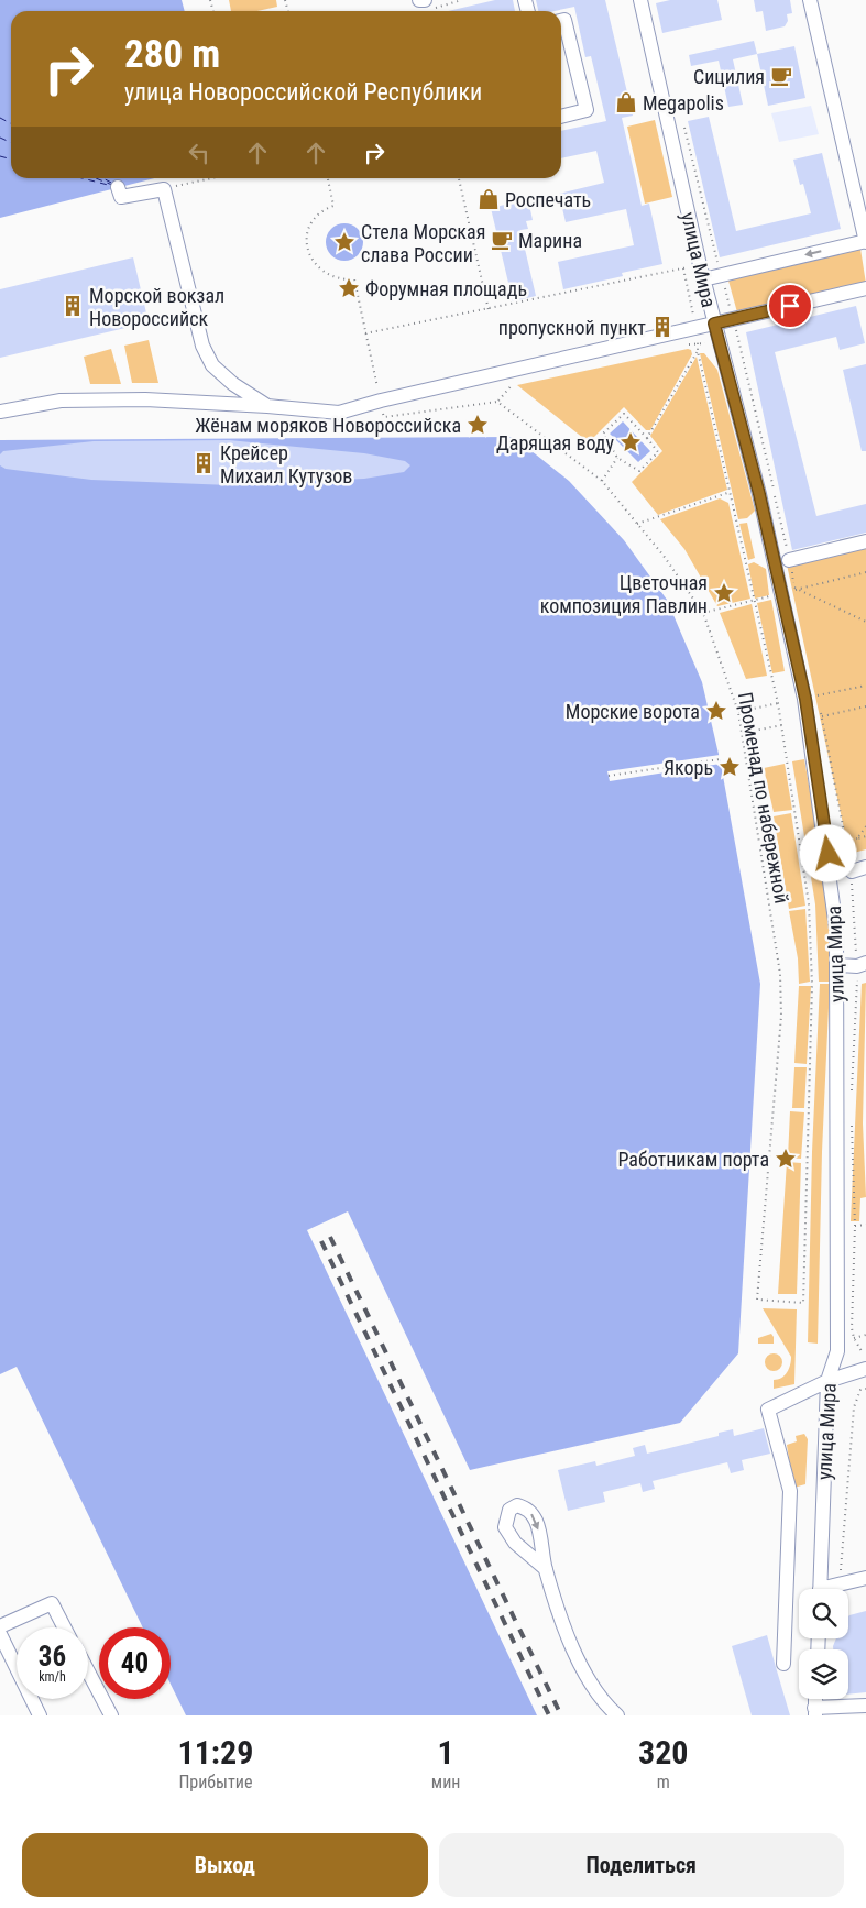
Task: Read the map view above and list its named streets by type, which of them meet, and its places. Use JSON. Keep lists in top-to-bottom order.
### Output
{
  "streets": {
    "street": ["улица Мира"],
    "path": ["Променад по набережной"]
  },
  "places": {
    "cafe": ["Сицилия", "Марина"],
    "shop": ["Megapolis", "Роспечать"],
    "place": [
      "Стела Морская слава России",
      "Форумная площадь",
      "Жёнам моряков Новороссийска",
      "Дарящая воду",
      "Цветочная композиция Павлин",
      "Морские ворота",
      "Якорь",
      "Работникам порта"
    ],
    "building": ["Морской вокзал Новороссийск", "пропускной пункт", "Крейсер Михаил Кутузов"]
  },
  "page": {
    "turn": ["280 m", "улица Новороссийской Республики"],
    "speed": "36 km/h",
    "limit": "40",
    "eta": [
      "11:29",
      "Прибытие",
      "1",
      "мин",
      "320",
      "m"
    ],
    "buttons": ["Выход", "Поделиться"]
  }
}
